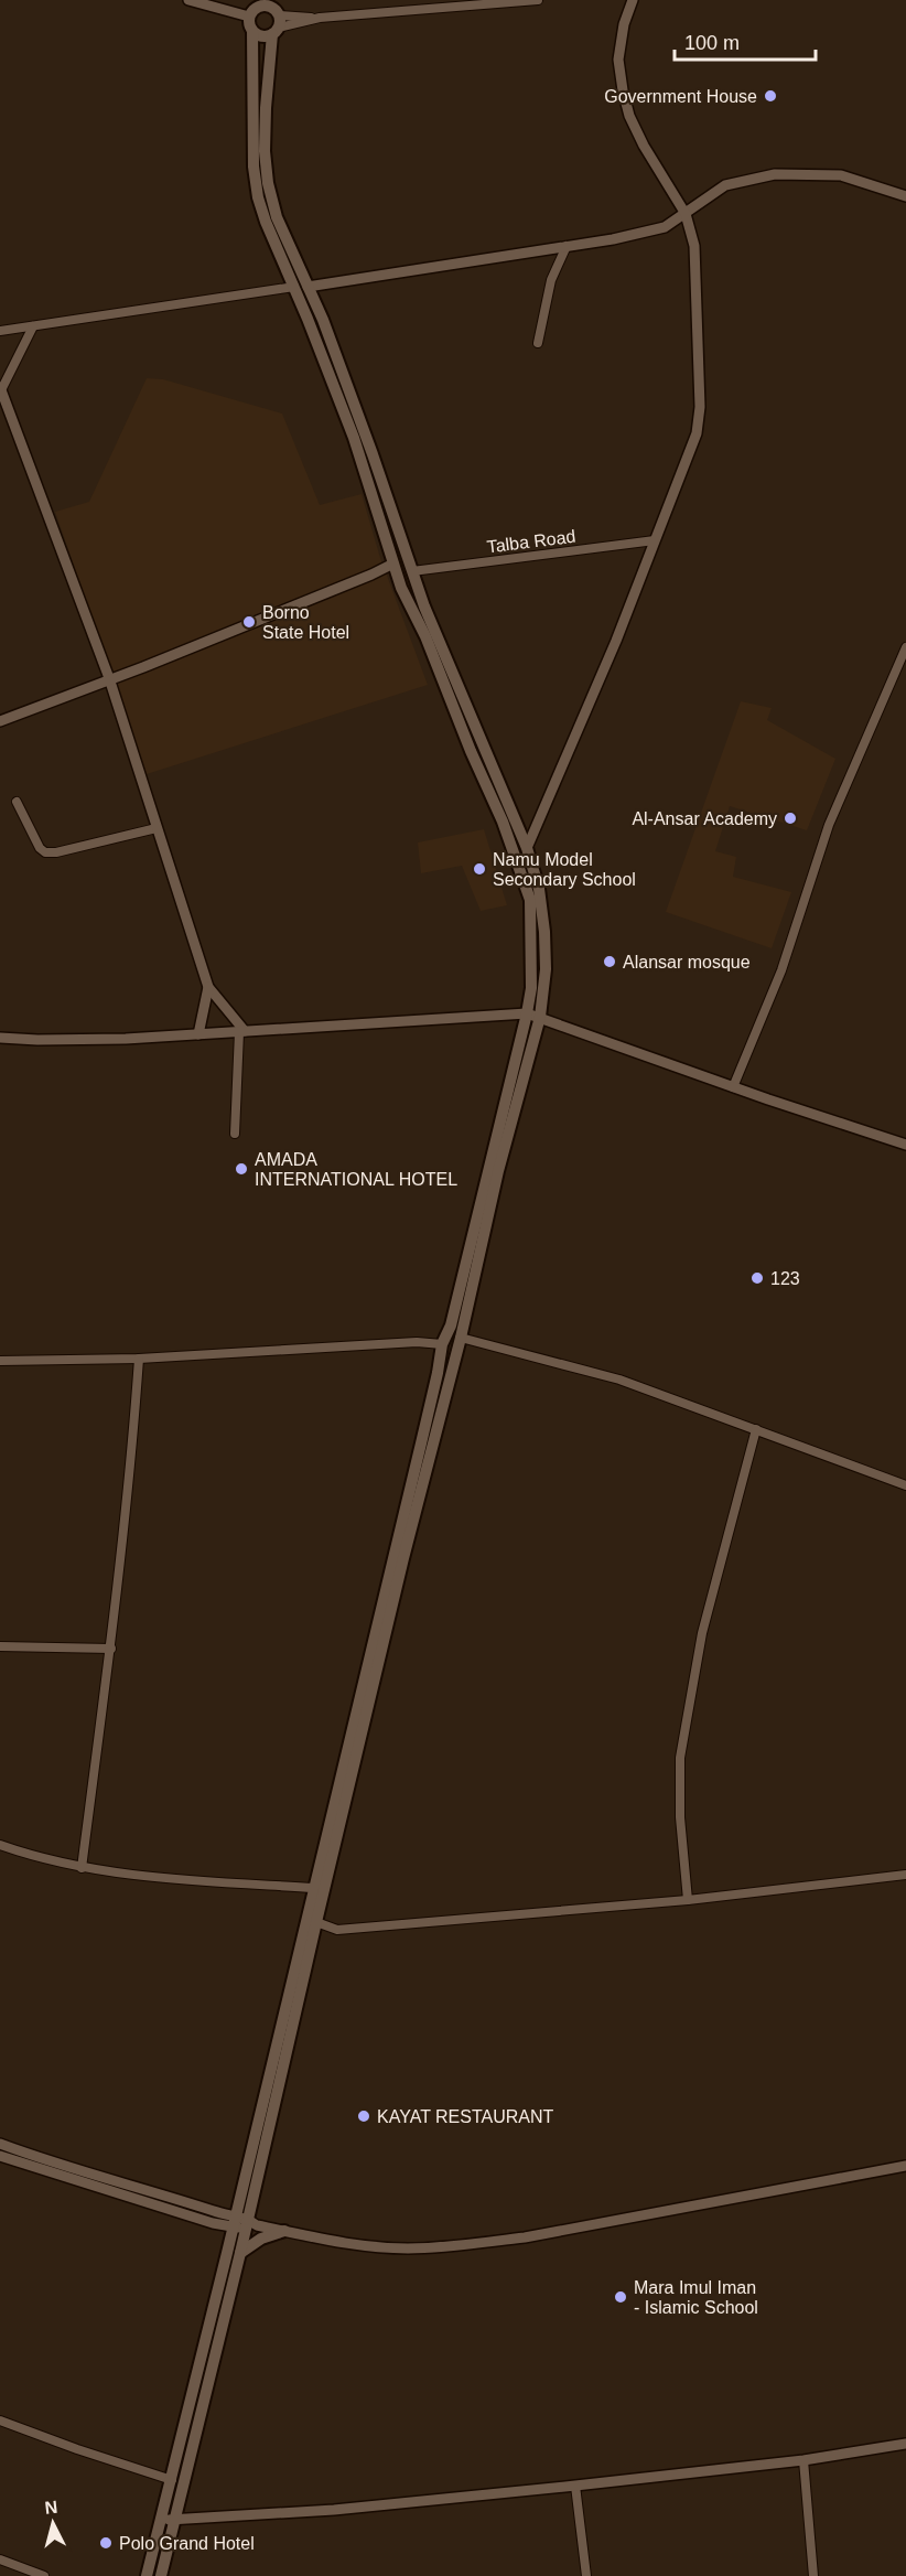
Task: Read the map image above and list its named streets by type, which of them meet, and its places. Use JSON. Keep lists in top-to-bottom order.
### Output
{
  "streets": {
    "street": ["Talba Road"]
  },
  "places": [
    "Government House",
    "Borno State Hotel",
    "Al-Ansar Academy",
    "Namu Model Secondary School",
    "Alansar mosque",
    "AMADA INTERNATIONAL HOTEL",
    "123",
    "KAYAT RESTAURANT",
    "Mara Imul Iman - Islamic School",
    "Polo Grand Hotel"
  ],
  "scale_bar": "100 m",
  "north": "top"
}
